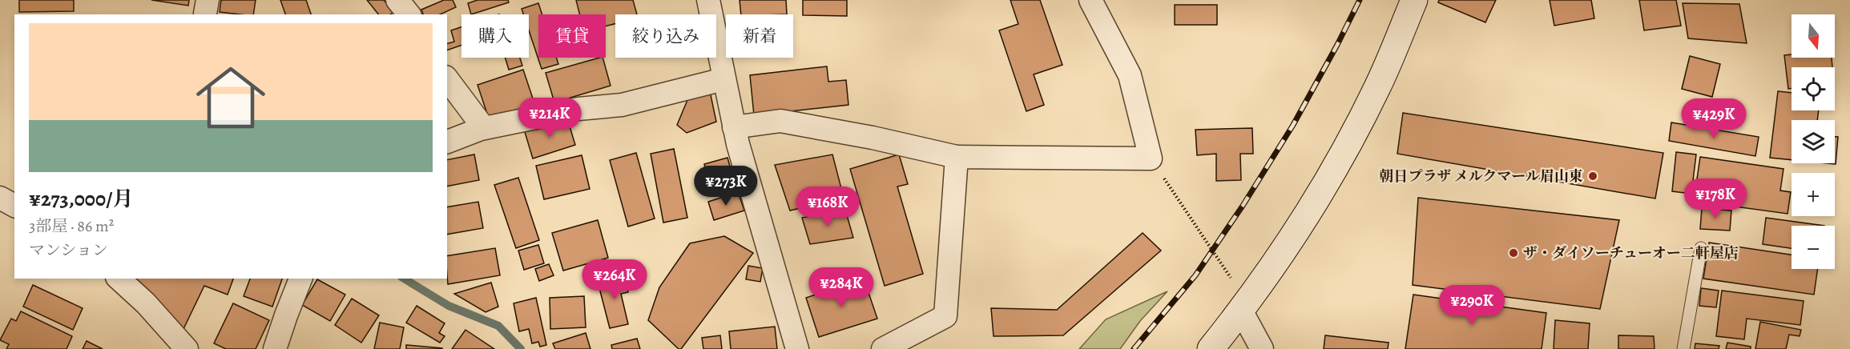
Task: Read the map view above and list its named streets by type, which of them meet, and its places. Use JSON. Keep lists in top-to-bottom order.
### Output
{
  "places": ["朝日プラザ メルクマール眉山東", "ザ・ダイソーチューオー二軒屋店"],
  "north": "bottom",
  "page": {
    "map_buttons": ["+", "−"],
    "chip": [
      "購入",
      "賃貸",
      "絞り込み",
      "新着"
    ],
    "list": [
      {
        "name": "¥273,000/月",
        "note": "3部屋 · 86 m² · マンション"
      }
    ],
    "price": [
      "¥214K",
      "¥429K",
      "¥273K",
      "¥178K",
      "¥168K",
      "¥264K",
      "¥284K",
      "¥290K"
    ]
  }
}
